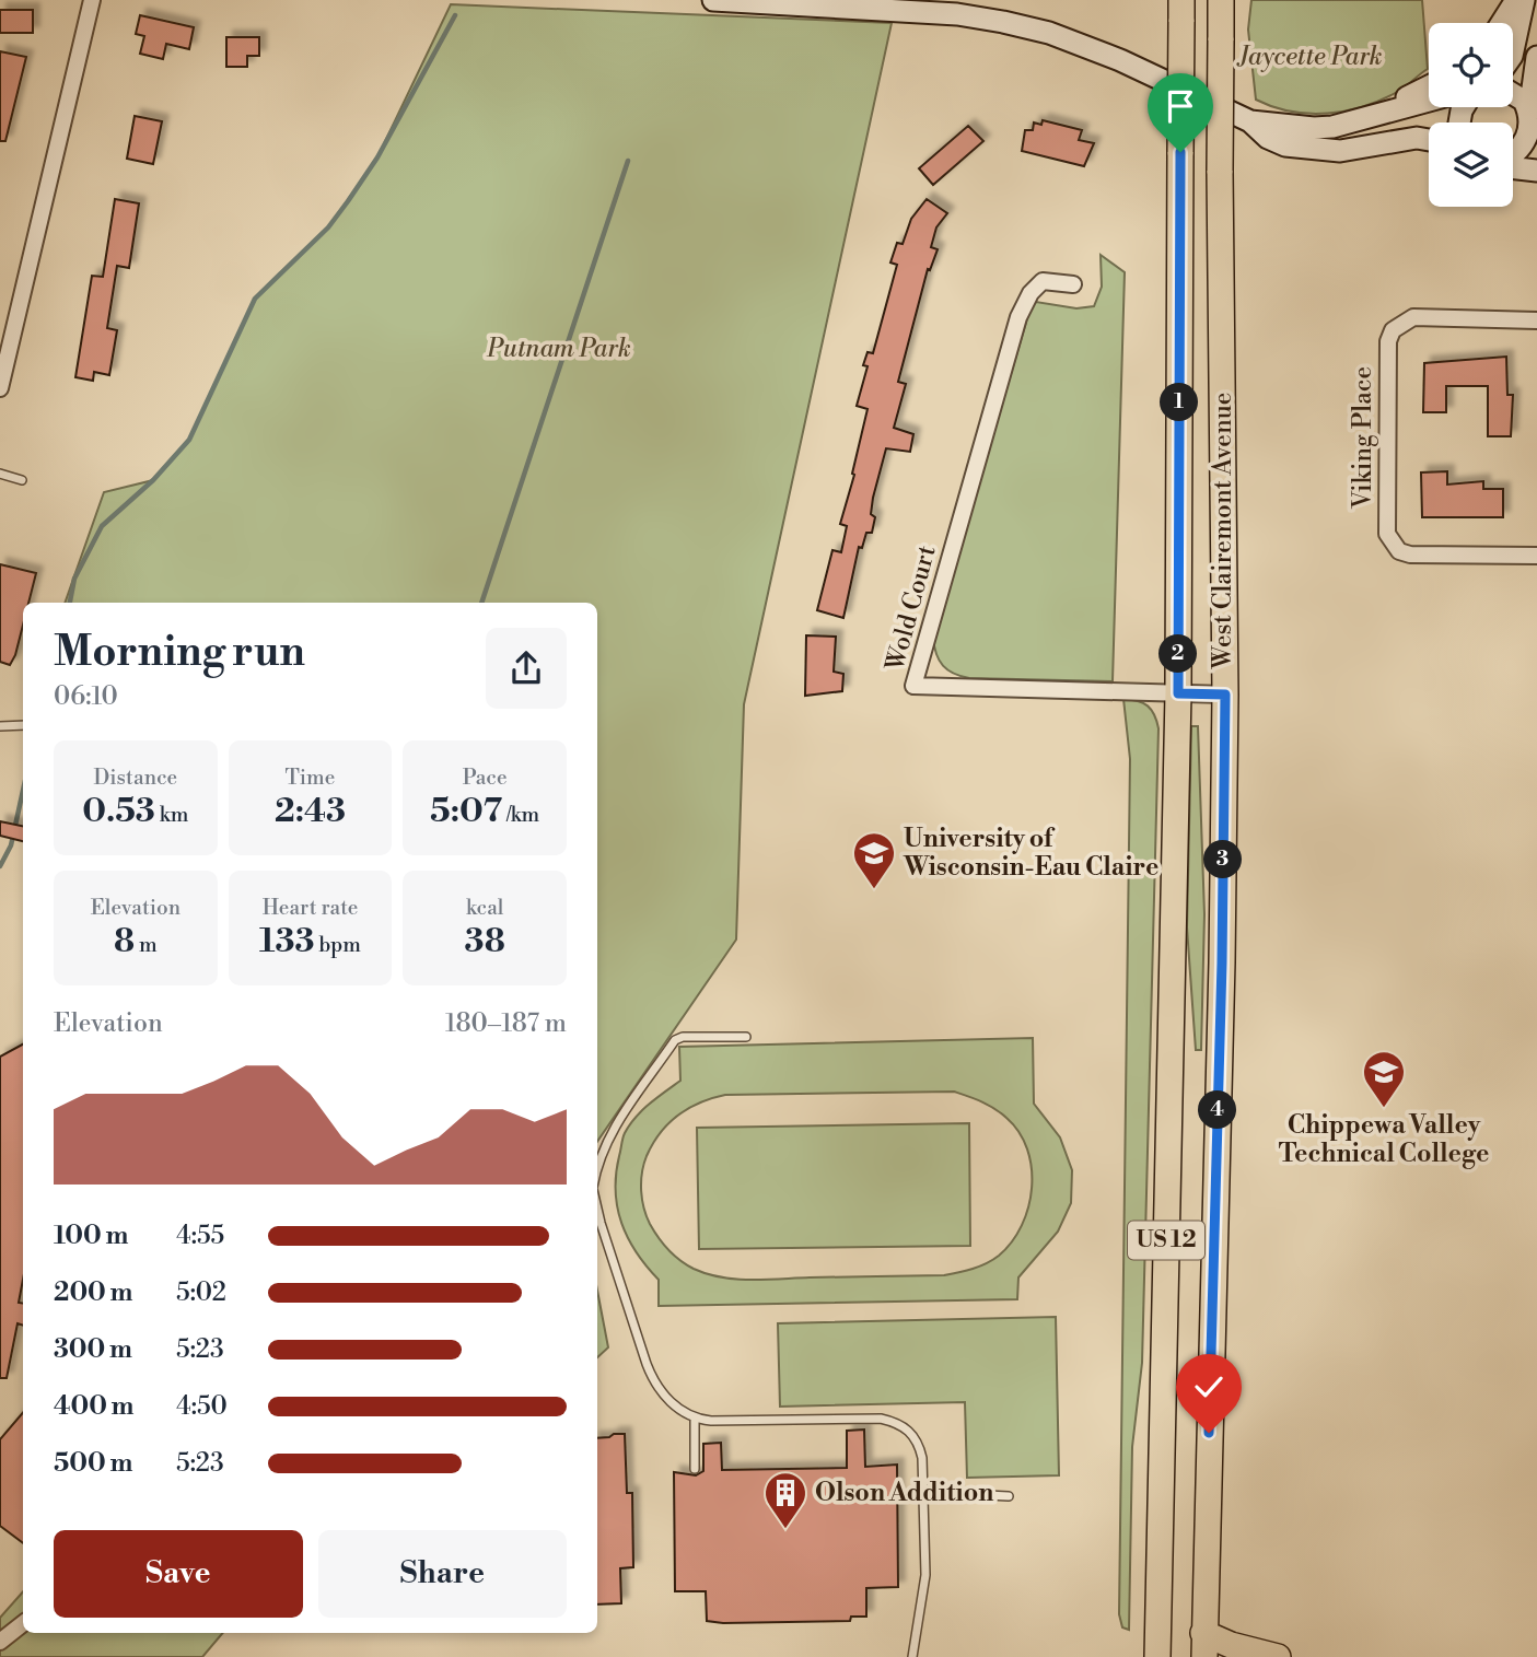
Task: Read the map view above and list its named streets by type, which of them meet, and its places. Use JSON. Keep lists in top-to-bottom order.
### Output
{
  "streets": {
    "main road": ["West Clairemont Avenue", "US 12"],
    "street": ["Viking Place", "Wold Court"]
  },
  "crossings": [
    ["West Clairemont Avenue", "Wold Court"]
  ],
  "parks": ["Jaycette Park", "Putnam Park"],
  "places": {
    "school or university": ["University of Wisconsin-Eau Claire", "Chippewa Valley Technical College"],
    "building": ["Olson Addition"]
  },
  "page": {
    "pins": [
      "1",
      "2",
      "3",
      "4"
    ],
    "heading": ["Morning run", "06:10"],
    "stats": [
      ["Distance", "0.53 km"],
      ["Time", "2:43"],
      ["Pace", "5:07 /km"],
      ["Elevation", "8 m"],
      ["Heart rate", "133 bpm"],
      ["kcal", "38"]
    ],
    "chart": ["Elevation", "180–187 m"],
    "list": [
      {
        "name": "100 m",
        "note": "4:55"
      },
      {
        "name": "200 m",
        "note": "5:02"
      },
      {
        "name": "300 m",
        "note": "5:23"
      },
      {
        "name": "400 m",
        "note": "4:50"
      },
      {
        "name": "500 m",
        "note": "5:23"
      }
    ],
    "buttons": ["Save", "Share"]
  }
}
